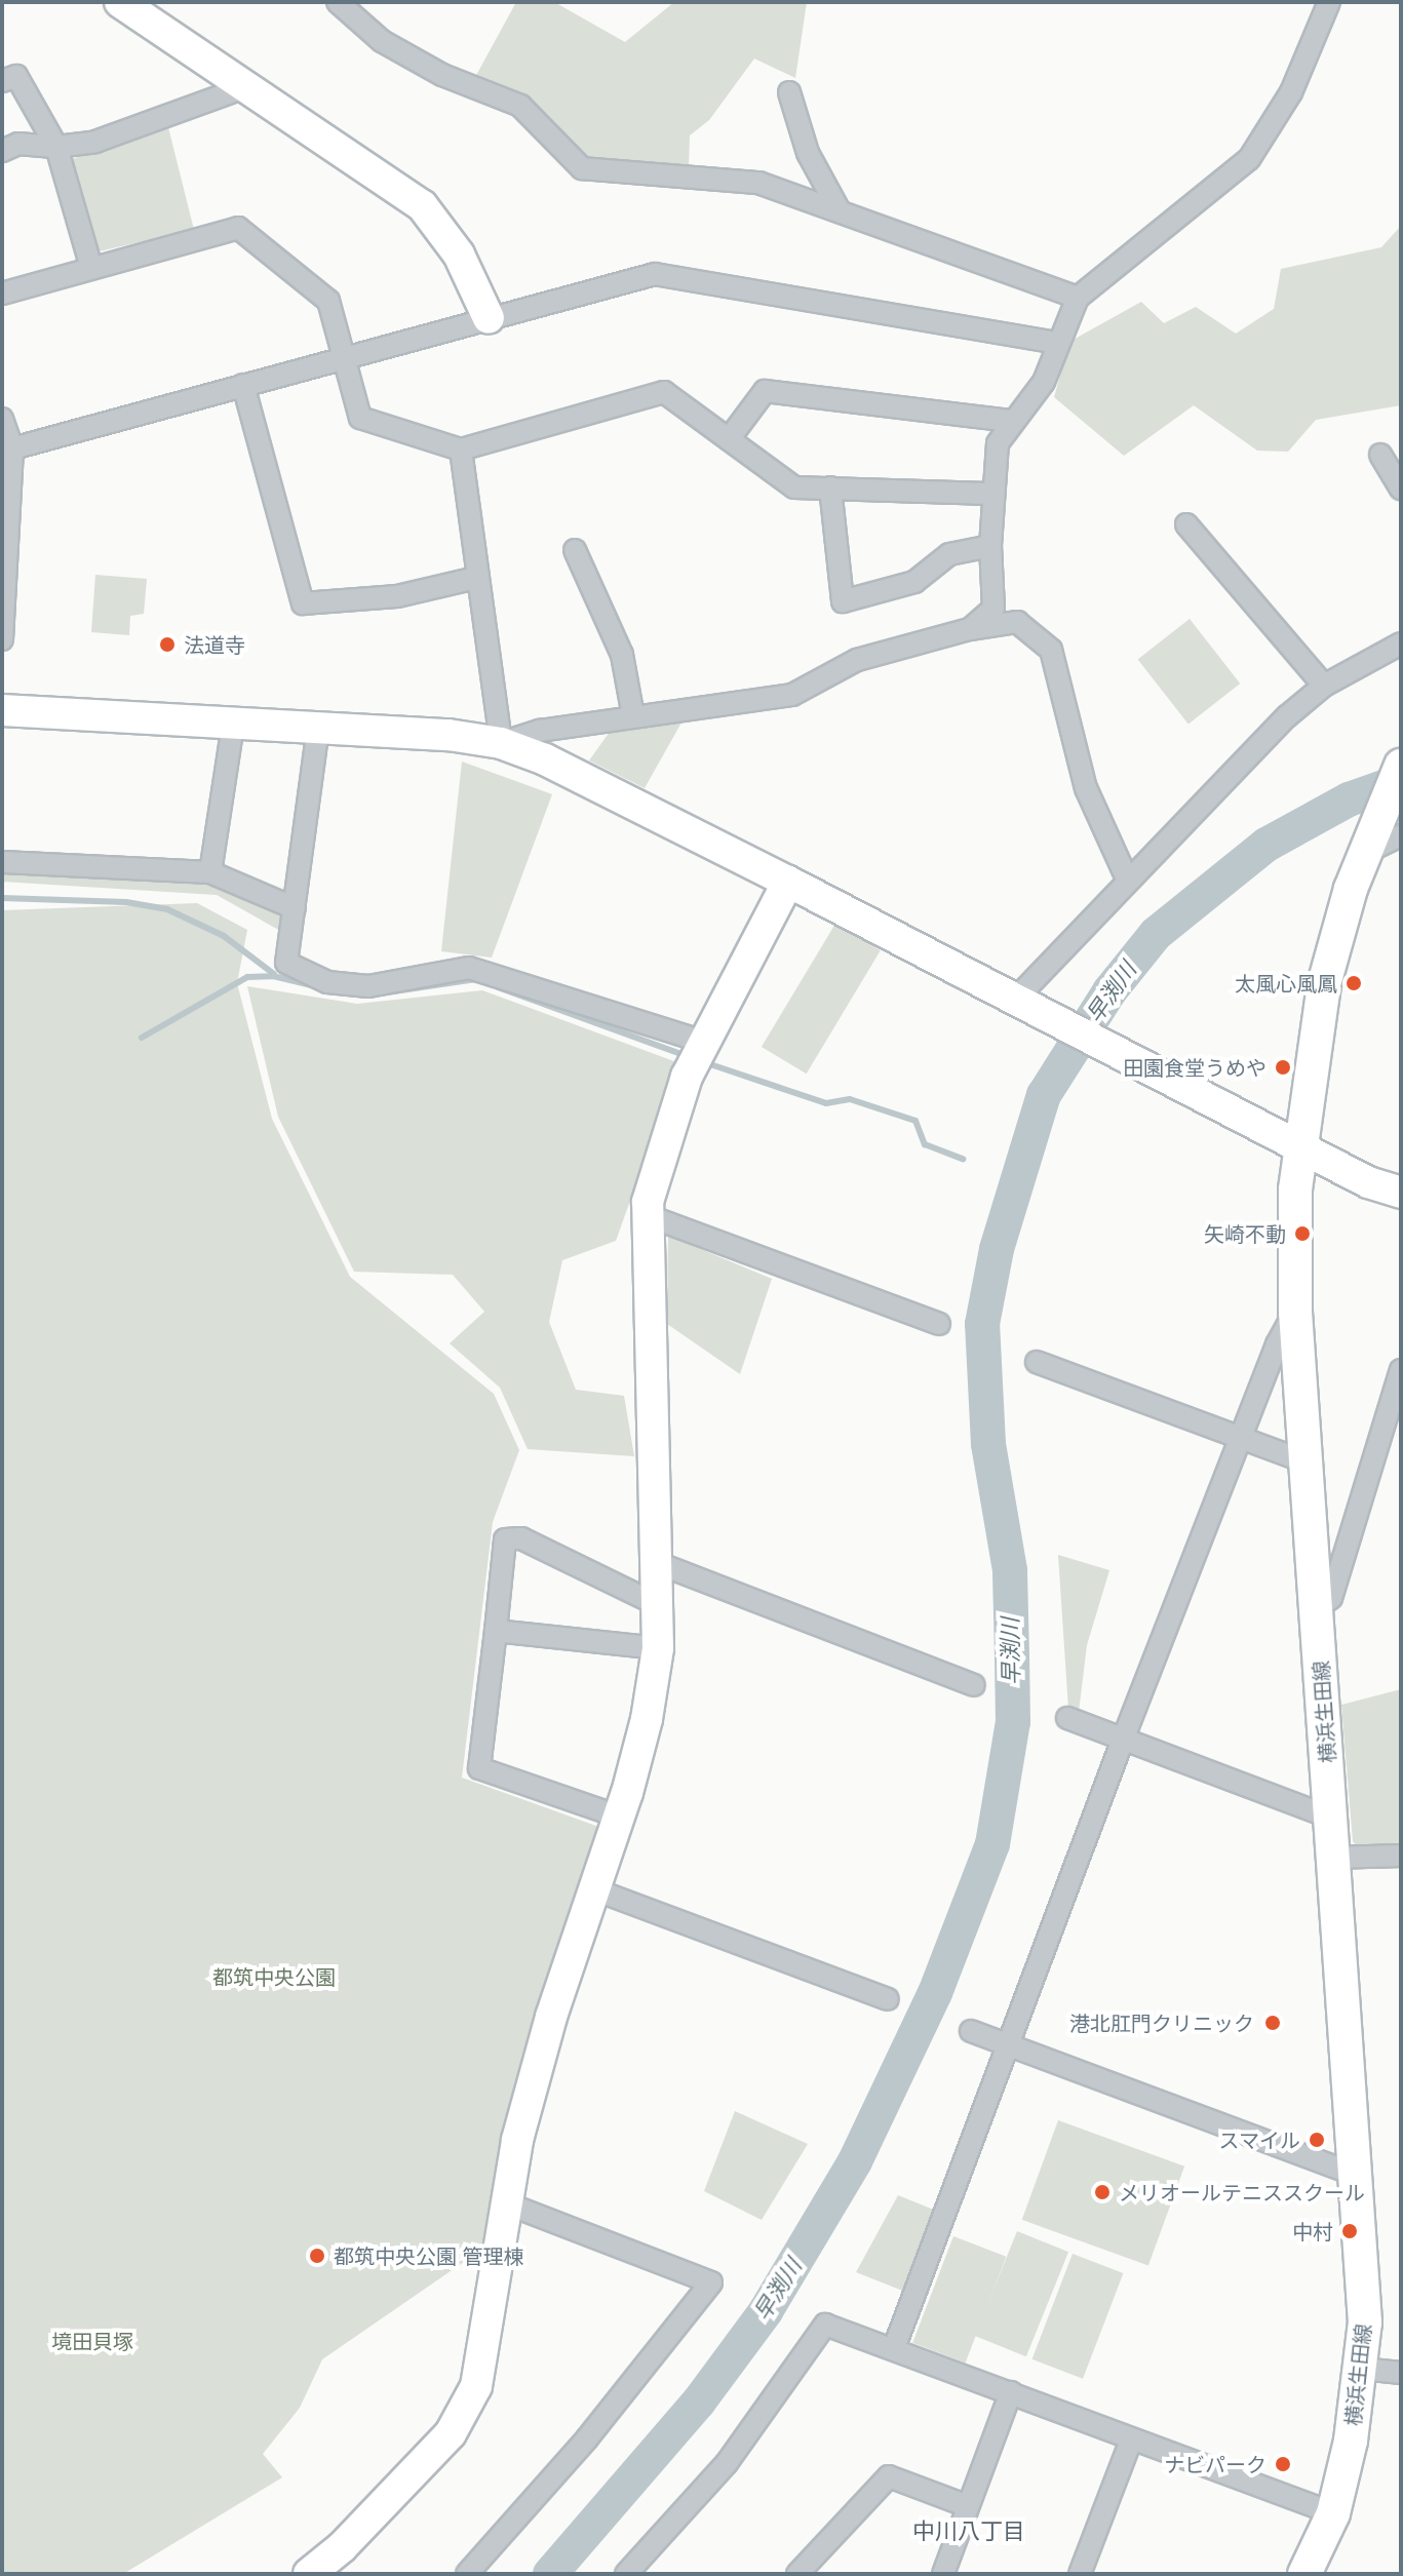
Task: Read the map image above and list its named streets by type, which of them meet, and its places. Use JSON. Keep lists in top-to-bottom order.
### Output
{
  "streets": {
    "main road": ["横浜生田線"]
  },
  "districts": ["中川八丁目"],
  "water": ["早渕川"],
  "parks": ["都筑中央公園", "境田貝塚"],
  "places": [
    "法道寺",
    "太風心風鳳",
    "田園食堂うめや",
    "矢崎不動",
    "港北肛門クリニック",
    "スマイル",
    "メリオールテニススクール",
    "中村",
    "都筑中央公園 管理棟",
    "ナビパーク"
  ]
}
